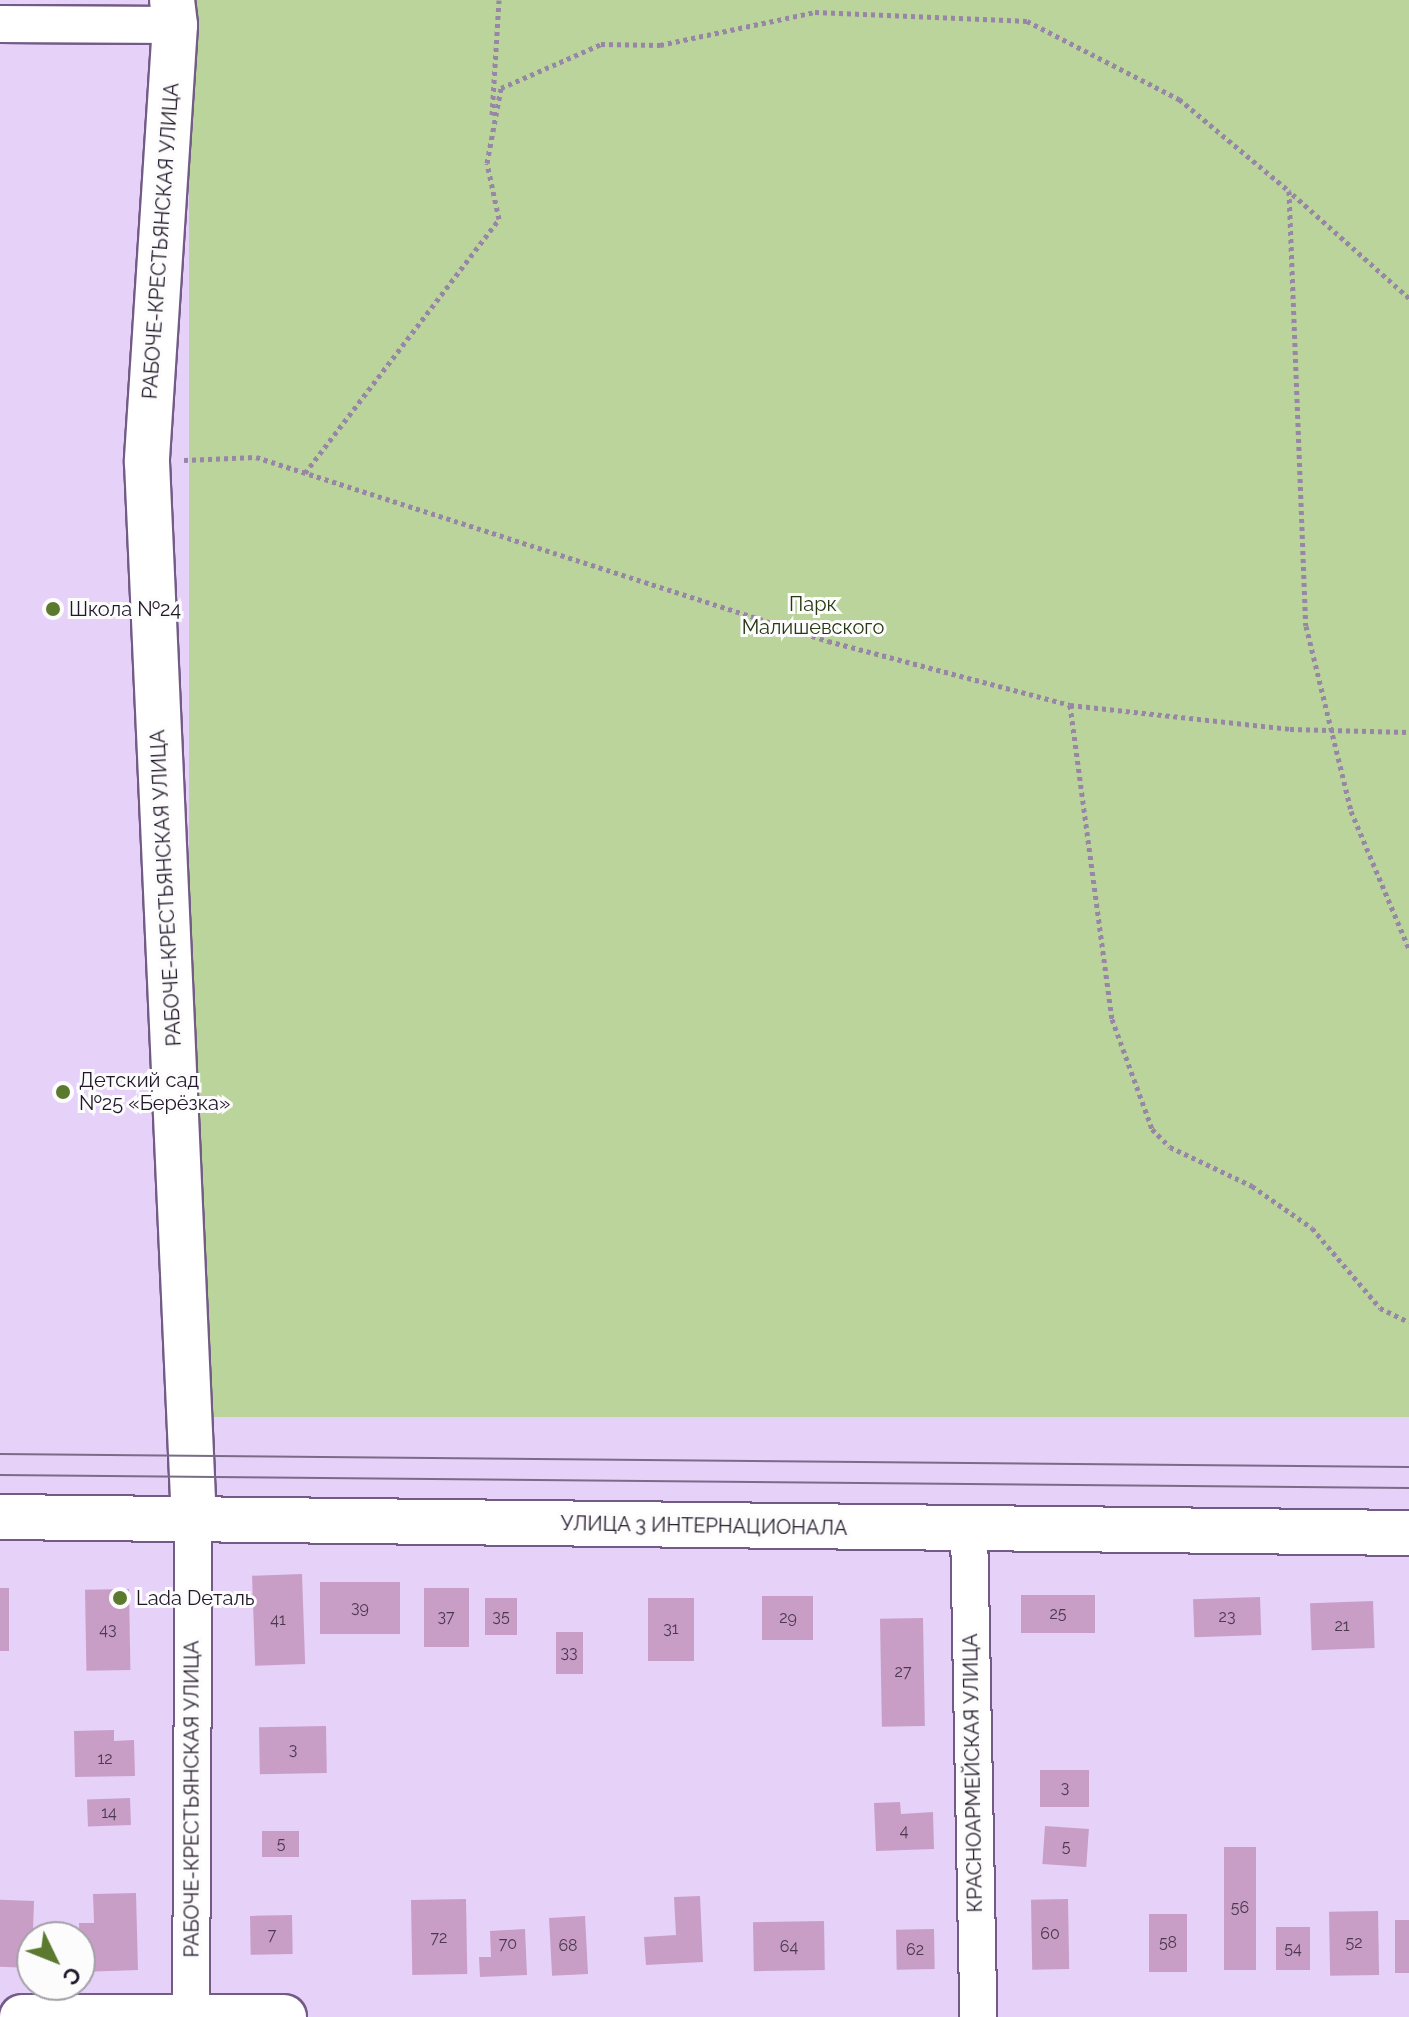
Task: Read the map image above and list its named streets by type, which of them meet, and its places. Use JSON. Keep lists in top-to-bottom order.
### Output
{
  "streets": {
    "main road": ["РАБОЧЕ-КРЕСТЬЯНСКАЯ УЛИЦА", "УЛИЦА 3 ИНТЕРНАЦИОНАЛА"],
    "street": ["КРАСНОАРМЕЙСКАЯ УЛИЦА"]
  },
  "crossings": [
    ["РАБОЧЕ-КРЕСТЬЯНСКАЯ УЛИЦА", "УЛИЦА 3 ИНТЕРНАЦИОНАЛА"],
    ["УЛИЦА 3 ИНТЕРНАЦИОНАЛА", "КРАСНОАРМЕЙСКАЯ УЛИЦА"]
  ],
  "parks": ["Парк Малишевского"],
  "places": ["Школа №24", "Детский сад №25 «Берёзка»", "Lada Dеталь"],
  "house_numbers": [
    "39",
    "25",
    "37",
    "35",
    "23",
    "29",
    "41",
    "21",
    "31",
    "43",
    "33",
    "27",
    "3",
    "12",
    "3",
    "14",
    "4",
    "5",
    "5",
    "56",
    "60",
    "7",
    "72",
    "58",
    "52",
    "70",
    "68",
    "64",
    "54",
    "62"
  ],
  "north": "bottom right"
}
